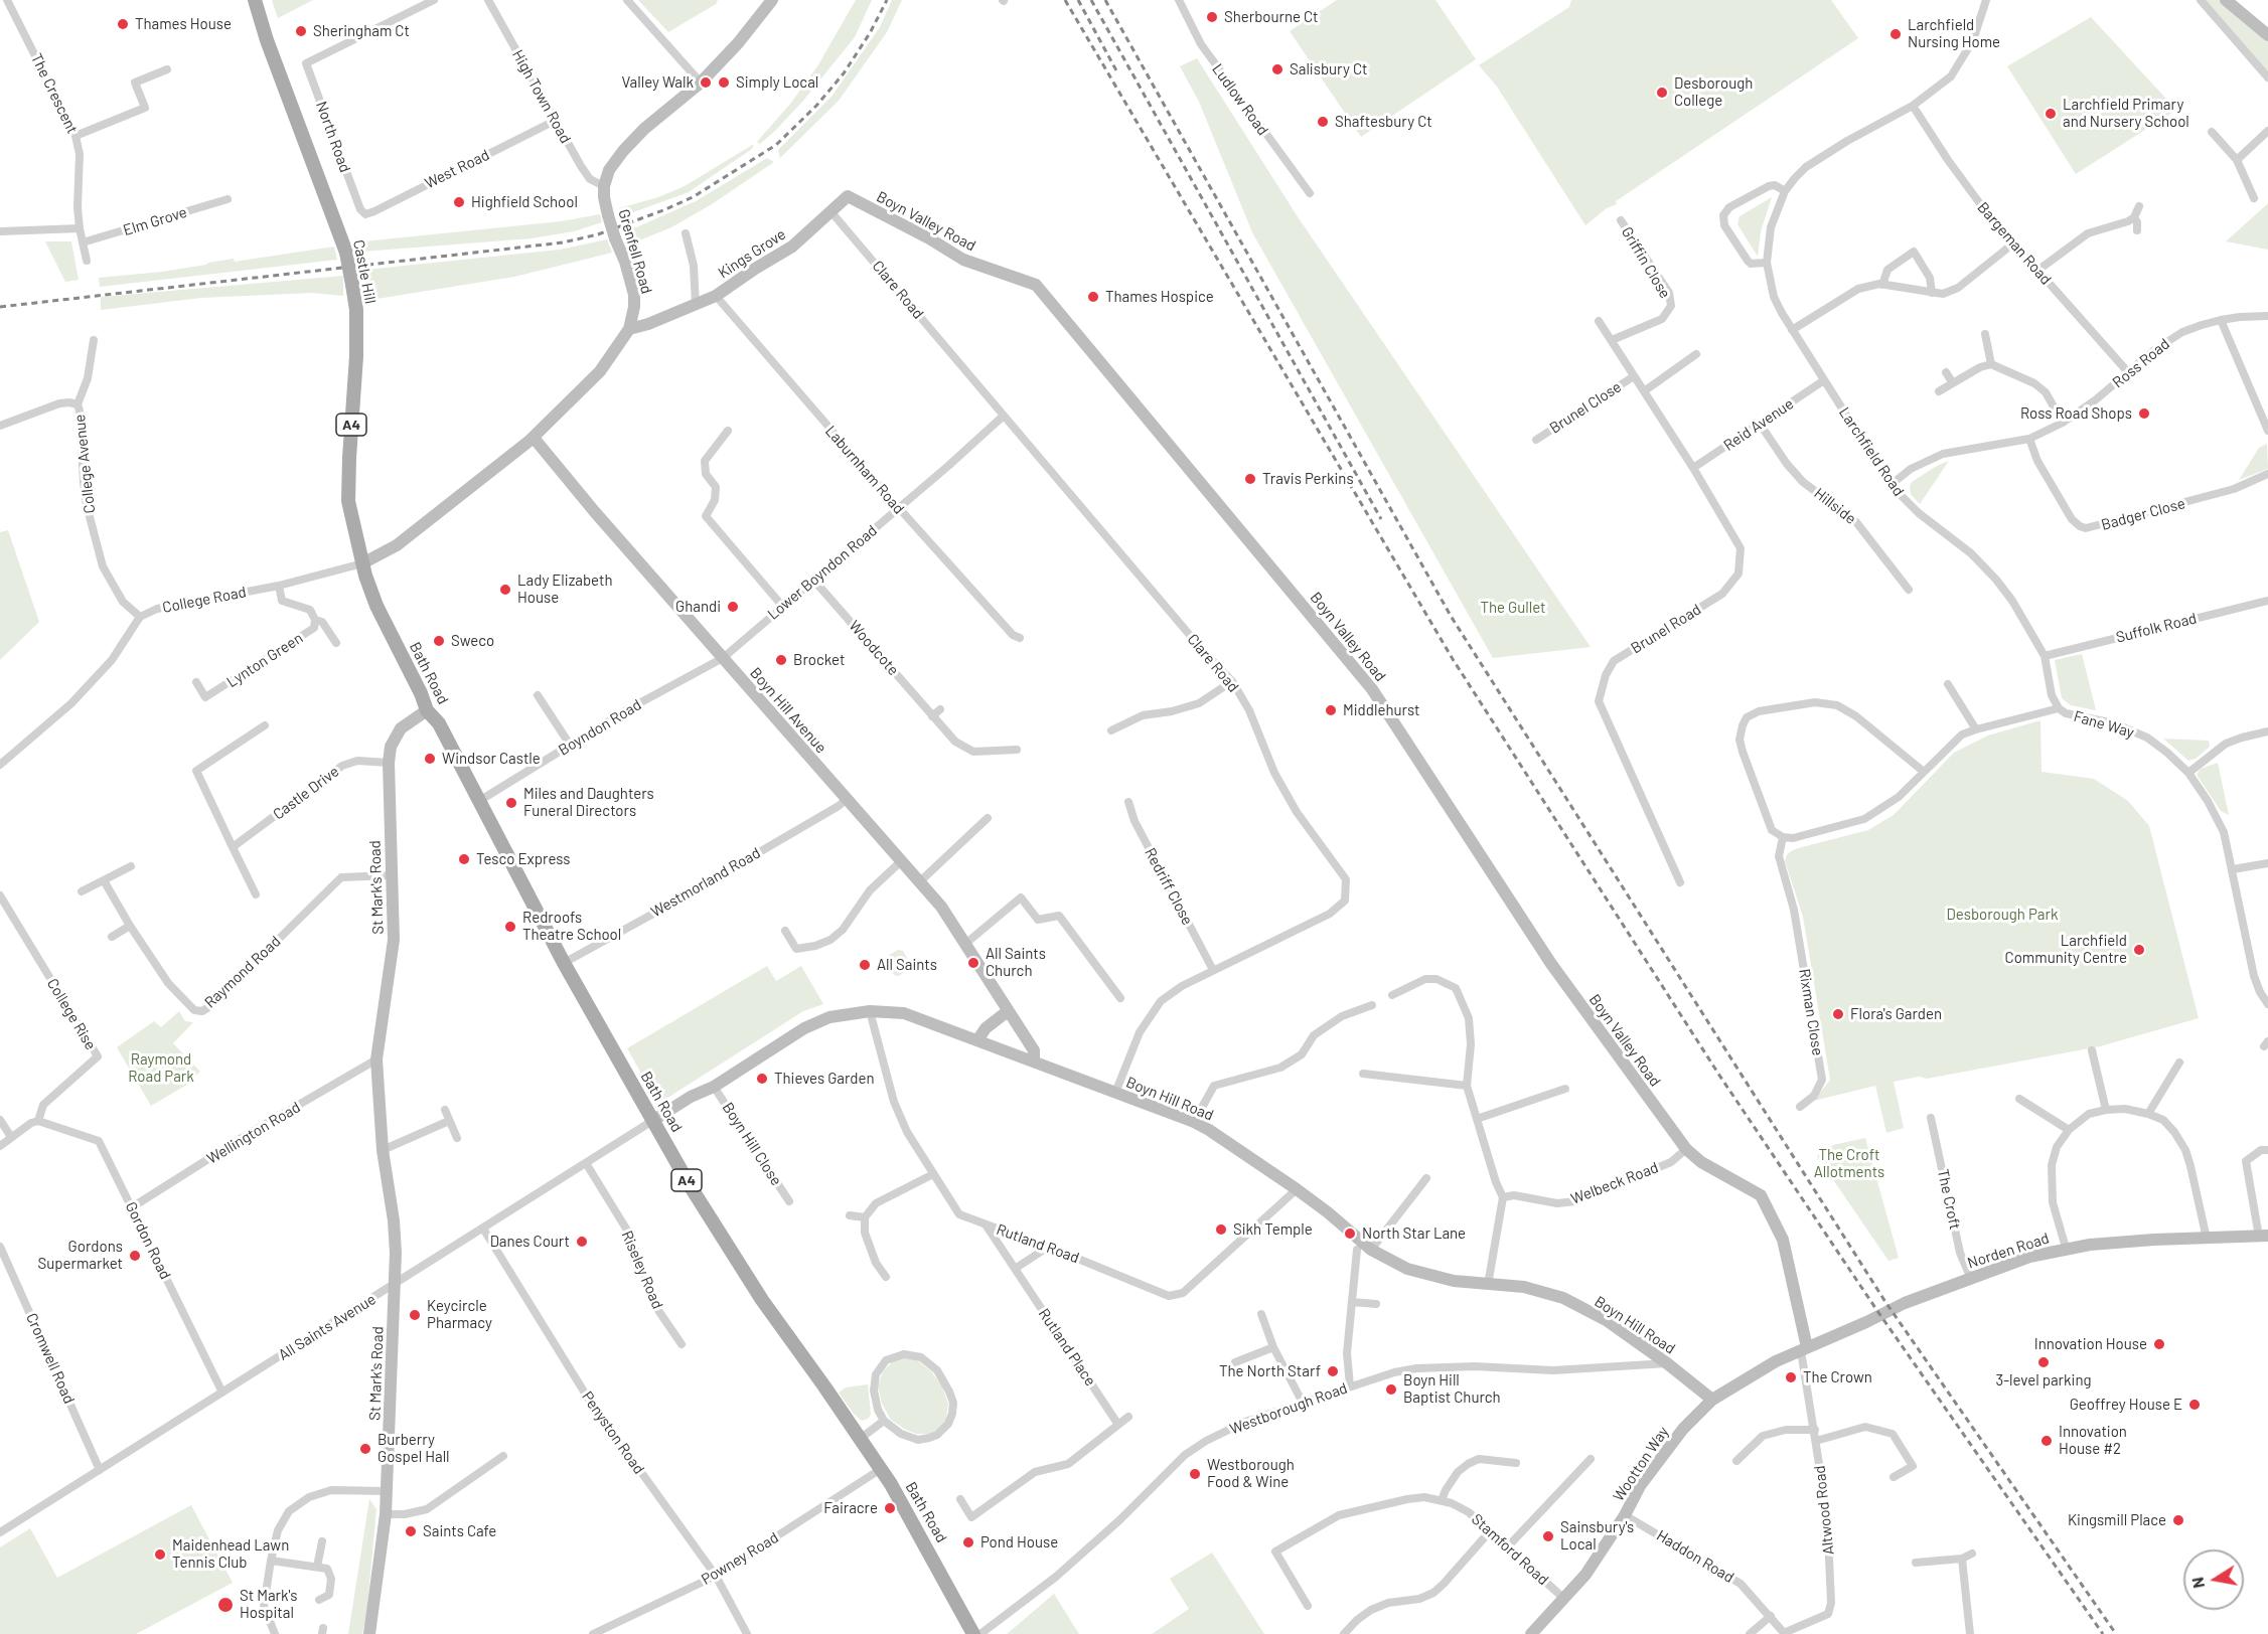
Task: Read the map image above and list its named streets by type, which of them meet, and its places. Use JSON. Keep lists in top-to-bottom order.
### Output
{
  "streets": {
    "main road": ["Castle Hill", "A4", "Bath Road"],
    "street": [
      "The Crescent",
      "High Town Road",
      "Ludlow Road",
      "North Road",
      "West Road",
      "Elm Grove",
      "Boyn Valley Road",
      "Bargeman Road",
      "Grenfell Road",
      "Kings Grove",
      "Griffin Close",
      "Clare Road",
      "Ross Road",
      "Brunel Close",
      "Reid Avenue",
      "Larchfield Road",
      "College Avenue",
      "Laburnham Road",
      "Hillside",
      "Badger Close",
      "Lower Boyndon Road",
      "College Road",
      "Suffolk Road",
      "Brunel Road",
      "Woodcote",
      "Lynton Green",
      "Boyn Hill Avenue",
      "Fane Way",
      "Boyndon Road",
      "Castle Drive",
      "Westmorland Road",
      "Redriff Close",
      "St Mark's Road",
      "Raymond Road",
      "Rixman Close",
      "College Rise",
      "Boyn Hill Road",
      "Wellington Road",
      "Boyn Hill Close",
      "Welbeck Road",
      "The Croft",
      "Gordon Road",
      "Rutland Road",
      "Norden Road",
      "Riseley Road",
      "All Saints Avenue",
      "Rutland Place",
      "Cromwell Road",
      "Westborough Road",
      "Penyston Road",
      "Wootton Way",
      "Altwood Road",
      "Stamford Road",
      "Haddon Road",
      "Powney Road"
    ]
  },
  "crossings": [
    ["The Crescent", "Elm Grove"],
    ["High Town Road", "West Road"],
    ["High Town Road", "Grenfell Road"],
    ["North Road", "West Road"],
    ["Boyn Valley Road", "Kings Grove"],
    ["Boyn Valley Road", "Welbeck Road"],
    ["Boyn Valley Road", "Norden Road"],
    ["Boyn Valley Road", "Wootton Way"],
    ["Boyn Valley Road", "Altwood Road"],
    ["Bargeman Road", "Ross Road"],
    ["Bargeman Road", "Larchfield Road"],
    ["Grenfell Road", "Kings Grove"],
    ["Grenfell Road", "Castle Hill"],
    ["Grenfell Road", "College Road"],
    ["Grenfell Road", "Bath Road"],
    ["Grenfell Road", "Boyn Hill Avenue"],
    ["Kings Grove", "Clare Road"],
    ["Kings Grove", "Laburnham Road"],
    ["Griffin Close", "Brunel Road"],
    ["Castle Hill", "College Road"],
    ["Castle Hill", "Bath Road"],
    ["Clare Road", "Lower Boyndon Road"],
    ["Clare Road", "Redriff Close"],
    ["Clare Road", "Boyn Hill Road"],
    ["Ross Road", "Larchfield Road"],
    ["Ross Road", "Badger Close"],
    ["Brunel Close", "Brunel Road"],
    ["Reid Avenue", "Larchfield Road"],
    ["Reid Avenue", "Hillside"],
    ["Reid Avenue", "Brunel Road"],
    ["Larchfield Road", "Suffolk Road"],
    ["Larchfield Road", "Fane Way"],
    ["College Avenue", "College Road"],
    ["Laburnham Road", "Lower Boyndon Road"],
    ["Lower Boyndon Road", "Woodcote"],
    ["Lower Boyndon Road", "Boyn Hill Avenue"],
    ["Lower Boyndon Road", "Boyndon Road"],
    ["College Road", "Lynton Green"],
    ["College Road", "Bath Road"],
    ["Bath Road", "Boyndon Road"],
    ["Bath Road", "Westmorland Road"],
    ["Bath Road", "St Mark's Road"],
    ["Bath Road", "Boyn Hill Road"],
    ["Bath Road", "All Saints Avenue"],
    ["Bath Road", "Powney Road"],
    ["Boyn Hill Avenue", "Boyndon Road"],
    ["Boyn Hill Avenue", "Westmorland Road"],
    ["Boyn Hill Avenue", "Boyn Hill Road"],
    ["Fane Way", "Rixman Close"],
    ["Castle Drive", "St Mark's Road"],
    ["St Mark's Road", "Raymond Road"],
    ["St Mark's Road", "Wellington Road"],
    ["St Mark's Road", "All Saints Avenue"],
    ["College Rise", "Gordon Road"],
    ["Boyn Hill Road", "Boyn Hill Close"],
    ["Boyn Hill Road", "Rutland Road"],
    ["Boyn Hill Road", "All Saints Avenue"],
    ["Boyn Hill Road", "Westborough Road"],
    ["Boyn Hill Road", "Wootton Way"],
    ["Wellington Road", "Gordon Road"],
    ["The Croft", "Norden Road"],
    ["Gordon Road", "All Saints Avenue"],
    ["Rutland Road", "Rutland Place"],
    ["Norden Road", "Wootton Way"],
    ["Norden Road", "Altwood Road"],
    ["Riseley Road", "All Saints Avenue"],
    ["All Saints Avenue", "Cromwell Road"],
    ["All Saints Avenue", "Penyston Road"],
    ["Penyston Road", "Powney Road"],
    ["Wootton Way", "Altwood Road"],
    ["Wootton Way", "Stamford Road"],
    ["Wootton Way", "Haddon Road"],
    ["Altwood Road", "Haddon Road"]
  ],
  "parks": [
    "The Gullet",
    "Desborough Park",
    "Raymond Road Park",
    "The Croft Allotments"
  ],
  "places": [
    "Sherbourne Ct",
    "Thames House",
    "Sheringham Ct",
    "Larchfield Nursing Home",
    "Salisbury Ct",
    "Valley Walk",
    "Simply Local",
    "Desborough College",
    "Larchfield Primary and Nursery School",
    "Shaftesbury Ct",
    "Highfield School",
    "Thames Hospice",
    "Ross Road Shops",
    "Travis Perkins",
    "Lady Elizabeth House",
    "Ghandi",
    "Sweco",
    "Brocket",
    "Middlehurst",
    "Windsor Castle",
    "Miles and Daughters Funeral Directors",
    "Tesco Express",
    "Redroofs Theatre School",
    "Larchfield Community Centre",
    "All Saints Church",
    "All Saints",
    "Flora's Garden",
    "Thieves Garden",
    "Sikh Temple",
    "North Star Lane",
    "Danes Court",
    "Gordons Supermarket",
    "Keycircle Pharmacy",
    "Innovation House",
    "3-level parking",
    "The North Starf",
    "The Crown",
    "Boyn Hill Baptist Church",
    "Geoffrey House E",
    "Innovation House #2",
    "Burberry Gospel Hall",
    "Westborough Food & Wine",
    "Fairacre",
    "Kingsmill Place",
    "Saints Cafe",
    "Sainsbury's Local",
    "Pond House",
    "Maidenhead Lawn Tennis Club",
    "St Mark's Hospital"
  ],
  "north": "left"
}
